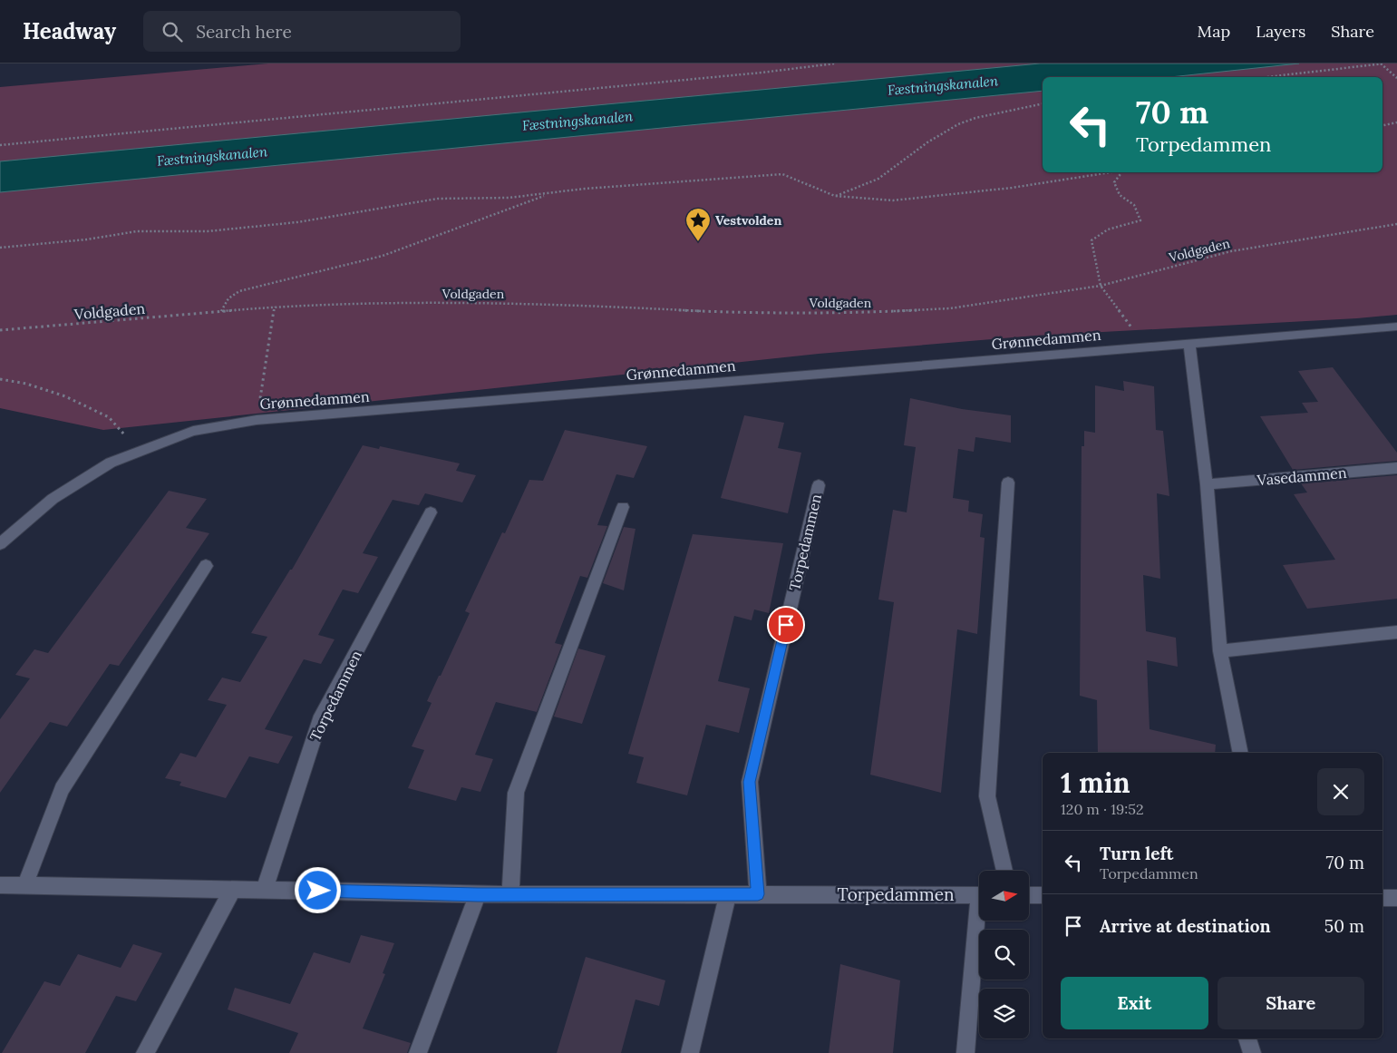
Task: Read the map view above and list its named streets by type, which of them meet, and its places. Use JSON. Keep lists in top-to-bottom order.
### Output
{
  "streets": {
    "street": ["Grønnedammen", "Vasedammen", "Torpedammen"],
    "path": ["Voldgaden"]
  },
  "water": ["Fæstningskanalen"],
  "places": {
    "place": ["Vestvolden"]
  },
  "north": "right",
  "page": {
    "header": "Headway",
    "search": "Search here",
    "nav": ["Map", "Layers", "Share"],
    "turn": ["70 m", "Torpedammen"],
    "heading": ["1 min", "120 m · 19:52"],
    "list": [
      {
        "name": "Turn left",
        "note": "Torpedammen",
        "value": "70 m"
      },
      {
        "name": "Arrive at destination",
        "value": "50 m"
      }
    ],
    "buttons": ["Exit", "Share"]
  }
}
